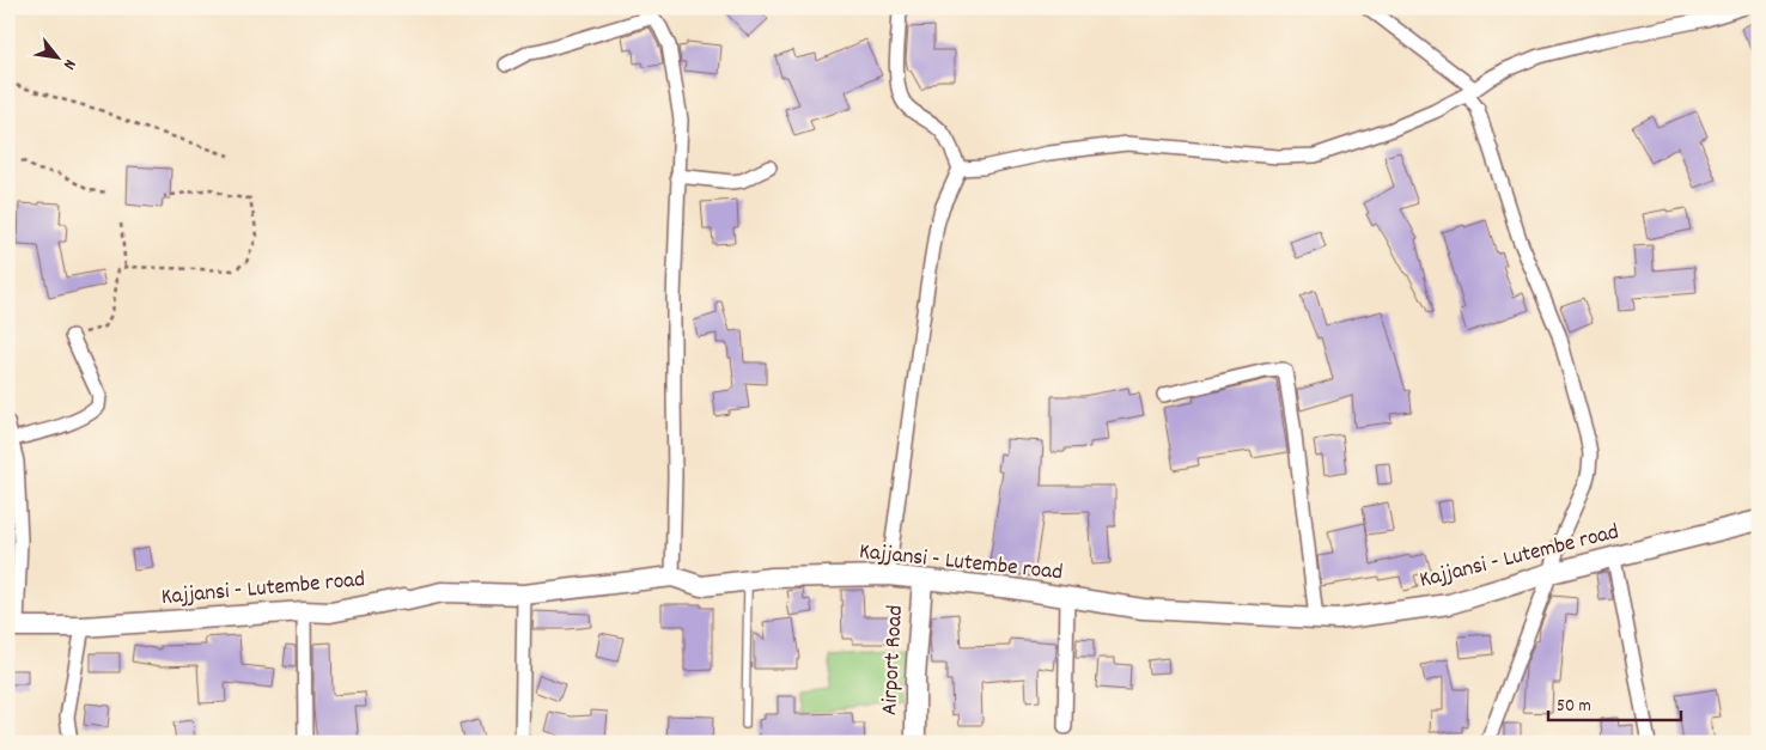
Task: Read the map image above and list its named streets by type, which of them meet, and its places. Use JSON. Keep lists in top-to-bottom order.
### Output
{
  "streets": {
    "street": ["Kajjansi - Lutembe road", "Airport Road"]
  },
  "crossings": [
    ["Kajjansi - Lutembe road", "Airport Road"]
  ],
  "scale_bar": "50 m",
  "north": "bottom right"
}
